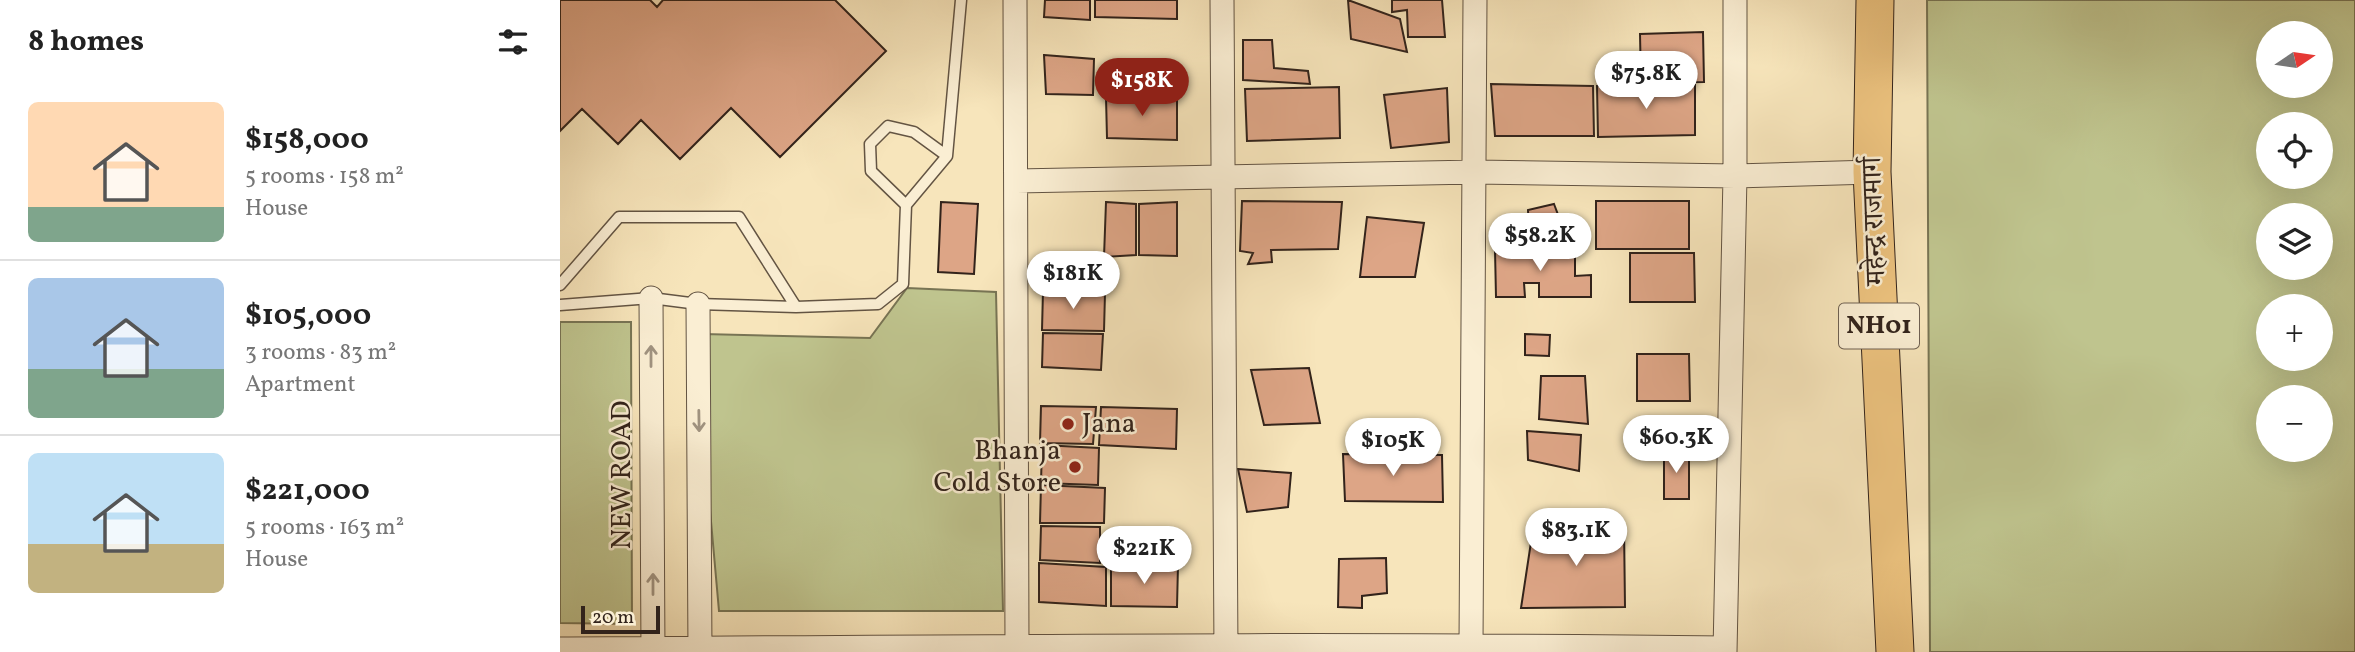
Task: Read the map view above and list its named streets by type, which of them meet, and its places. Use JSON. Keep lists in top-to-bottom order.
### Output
{
  "streets": {
    "highway": ["महेन्द्र राजमार्ग", "NH01"],
    "street": ["NEW ROAD"]
  },
  "places": ["Jana", "Bhanja Cold Store"],
  "scale_bar": "20 m",
  "north": "right",
  "page": {
    "heading": "8 homes",
    "map_buttons": ["+", "−"],
    "price": [
      "$75.8K",
      "$158K",
      "$58.2K",
      "$181K",
      "$60.3K",
      "$105K",
      "$83.1K",
      "$221K"
    ],
    "list": [
      {
        "name": "$158,000",
        "note": "5 rooms · 158 m² · House"
      },
      {
        "name": "$105,000",
        "note": "3 rooms · 83 m² · Apartment"
      },
      {
        "name": "$221,000",
        "note": "5 rooms · 163 m² · House"
      }
    ],
    "scale": "20 m"
  }
}
